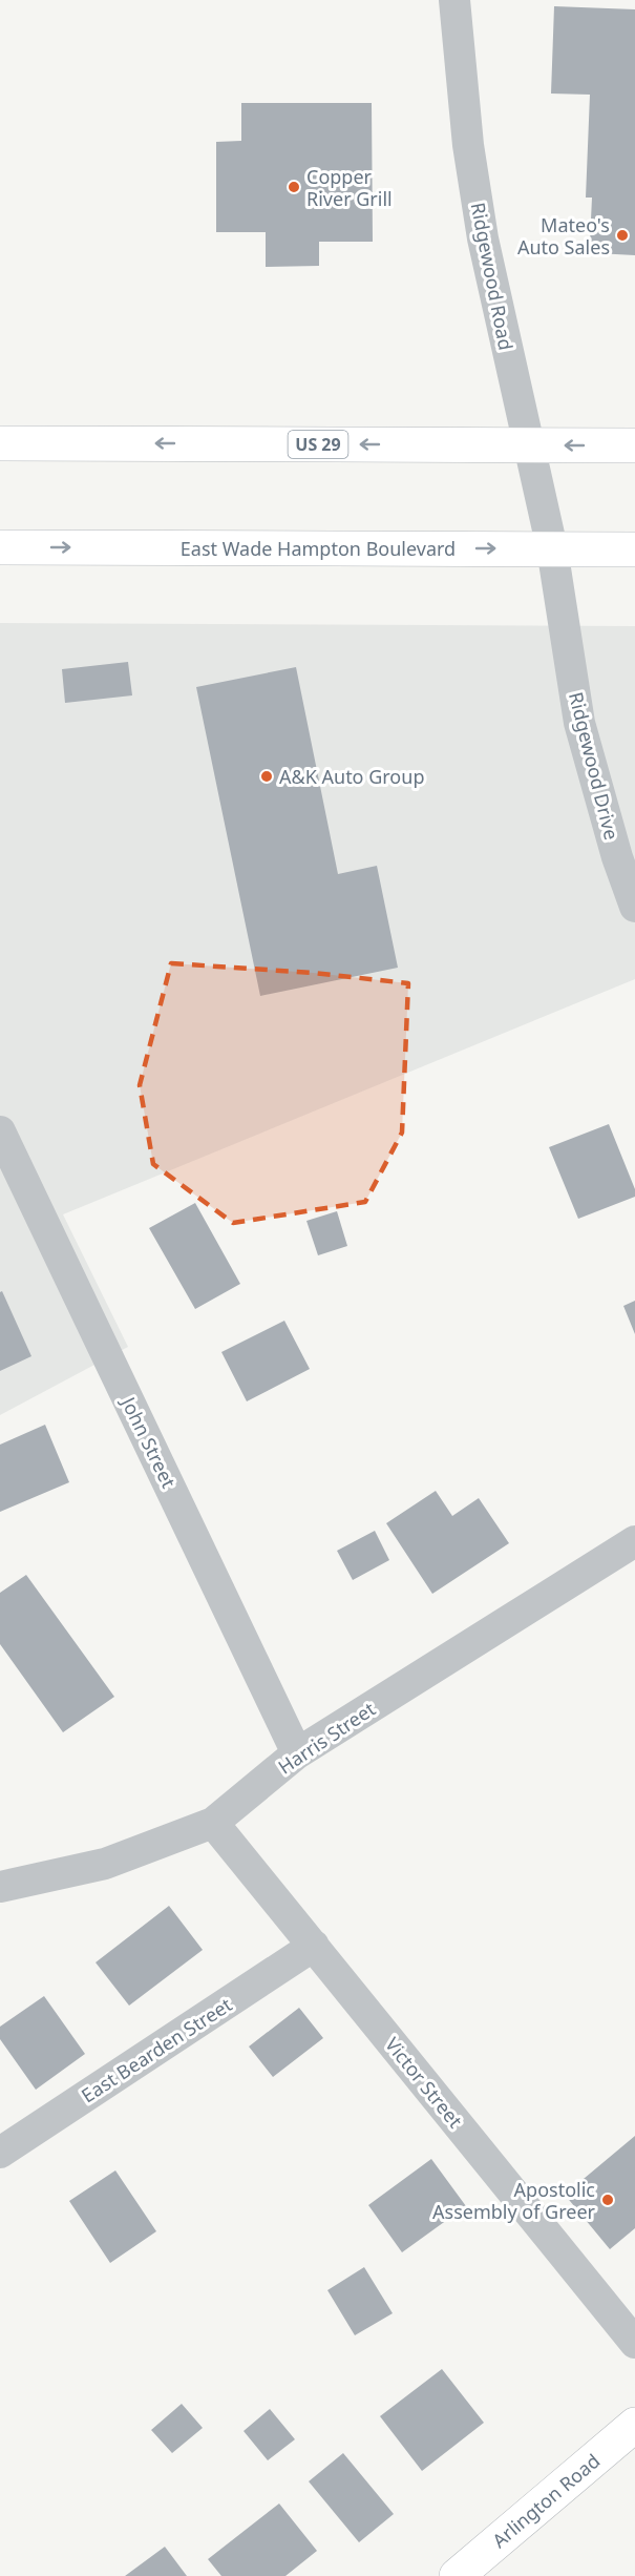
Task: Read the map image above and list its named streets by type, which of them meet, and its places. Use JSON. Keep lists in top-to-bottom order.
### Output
{
  "streets": {
    "main road": ["US 29", "East Wade Hampton Boulevard", "Arlington Road"],
    "street": [
      "Ridgewood Road",
      "Ridgewood Drive",
      "John Street",
      "Harris Street",
      "East Bearden Street",
      "Victor Street"
    ]
  },
  "crossings": [
    ["Ridgewood Road", "US 29"],
    ["Ridgewood Road", "East Wade Hampton Boulevard"],
    ["Ridgewood Road", "Ridgewood Drive"],
    ["East Wade Hampton Boulevard", "Ridgewood Drive"],
    ["John Street", "Harris Street"],
    ["Harris Street", "Victor Street"],
    ["East Bearden Street", "Victor Street"]
  ],
  "places": [
    "Copper River Grill",
    "Mateo's Auto Sales",
    "A&K Auto Group",
    "Apostolic Assembly of Greer"
  ]
}
